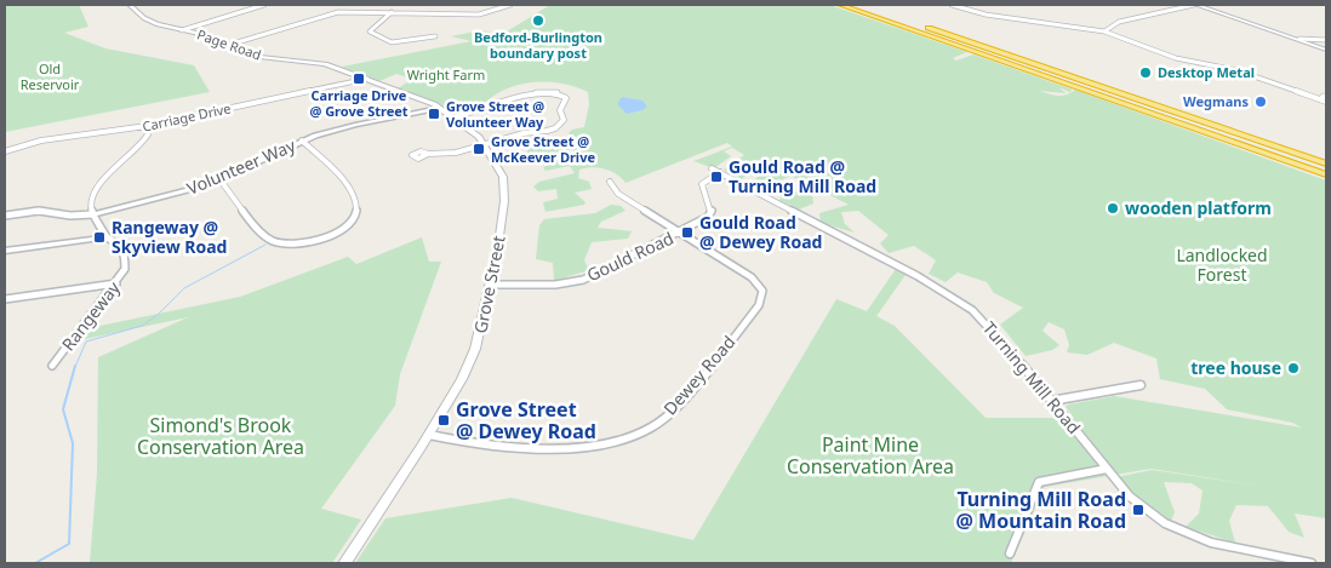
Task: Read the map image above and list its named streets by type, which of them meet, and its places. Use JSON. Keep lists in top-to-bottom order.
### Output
{
  "streets": {
    "main road": ["Page Road", "Grove Street"],
    "street": [
      "Carriage Drive",
      "Volunteer Way",
      "Gould Road",
      "Rangeway",
      "Dewey Road",
      "Turning Mill Road"
    ]
  },
  "crossings": [
    ["Page Road", "Grove Street"],
    ["Carriage Drive", "Grove Street"],
    ["Volunteer Way", "Grove Street"],
    ["Gould Road", "Grove Street"],
    ["Gould Road", "Dewey Road"],
    ["Gould Road", "Turning Mill Road"],
    ["Grove Street", "Dewey Road"]
  ],
  "parks": [
    "Old Reservoir",
    "Wright Farm",
    "Landlocked Forest",
    "Simond's Brook Conservation Area",
    "Paint Mine Conservation Area"
  ],
  "places": {
    "other": [
      "Bedford-Burlington boundary post",
      "Desktop Metal",
      "Wegmans",
      "wooden platform",
      "tree house"
    ],
    "transit": [
      "Carriage Drive @ Grove Street",
      "Grove Street @ Volunteer Way",
      "Grove Street @ McKeever Drive",
      "Gould Road @ Turning Mill Road",
      "Gould Road @ Dewey Road",
      "Rangeway @ Skyview Road",
      "Grove Street @ Dewey Road",
      "Turning Mill Road @ Mountain Road"
    ]
  }
}
